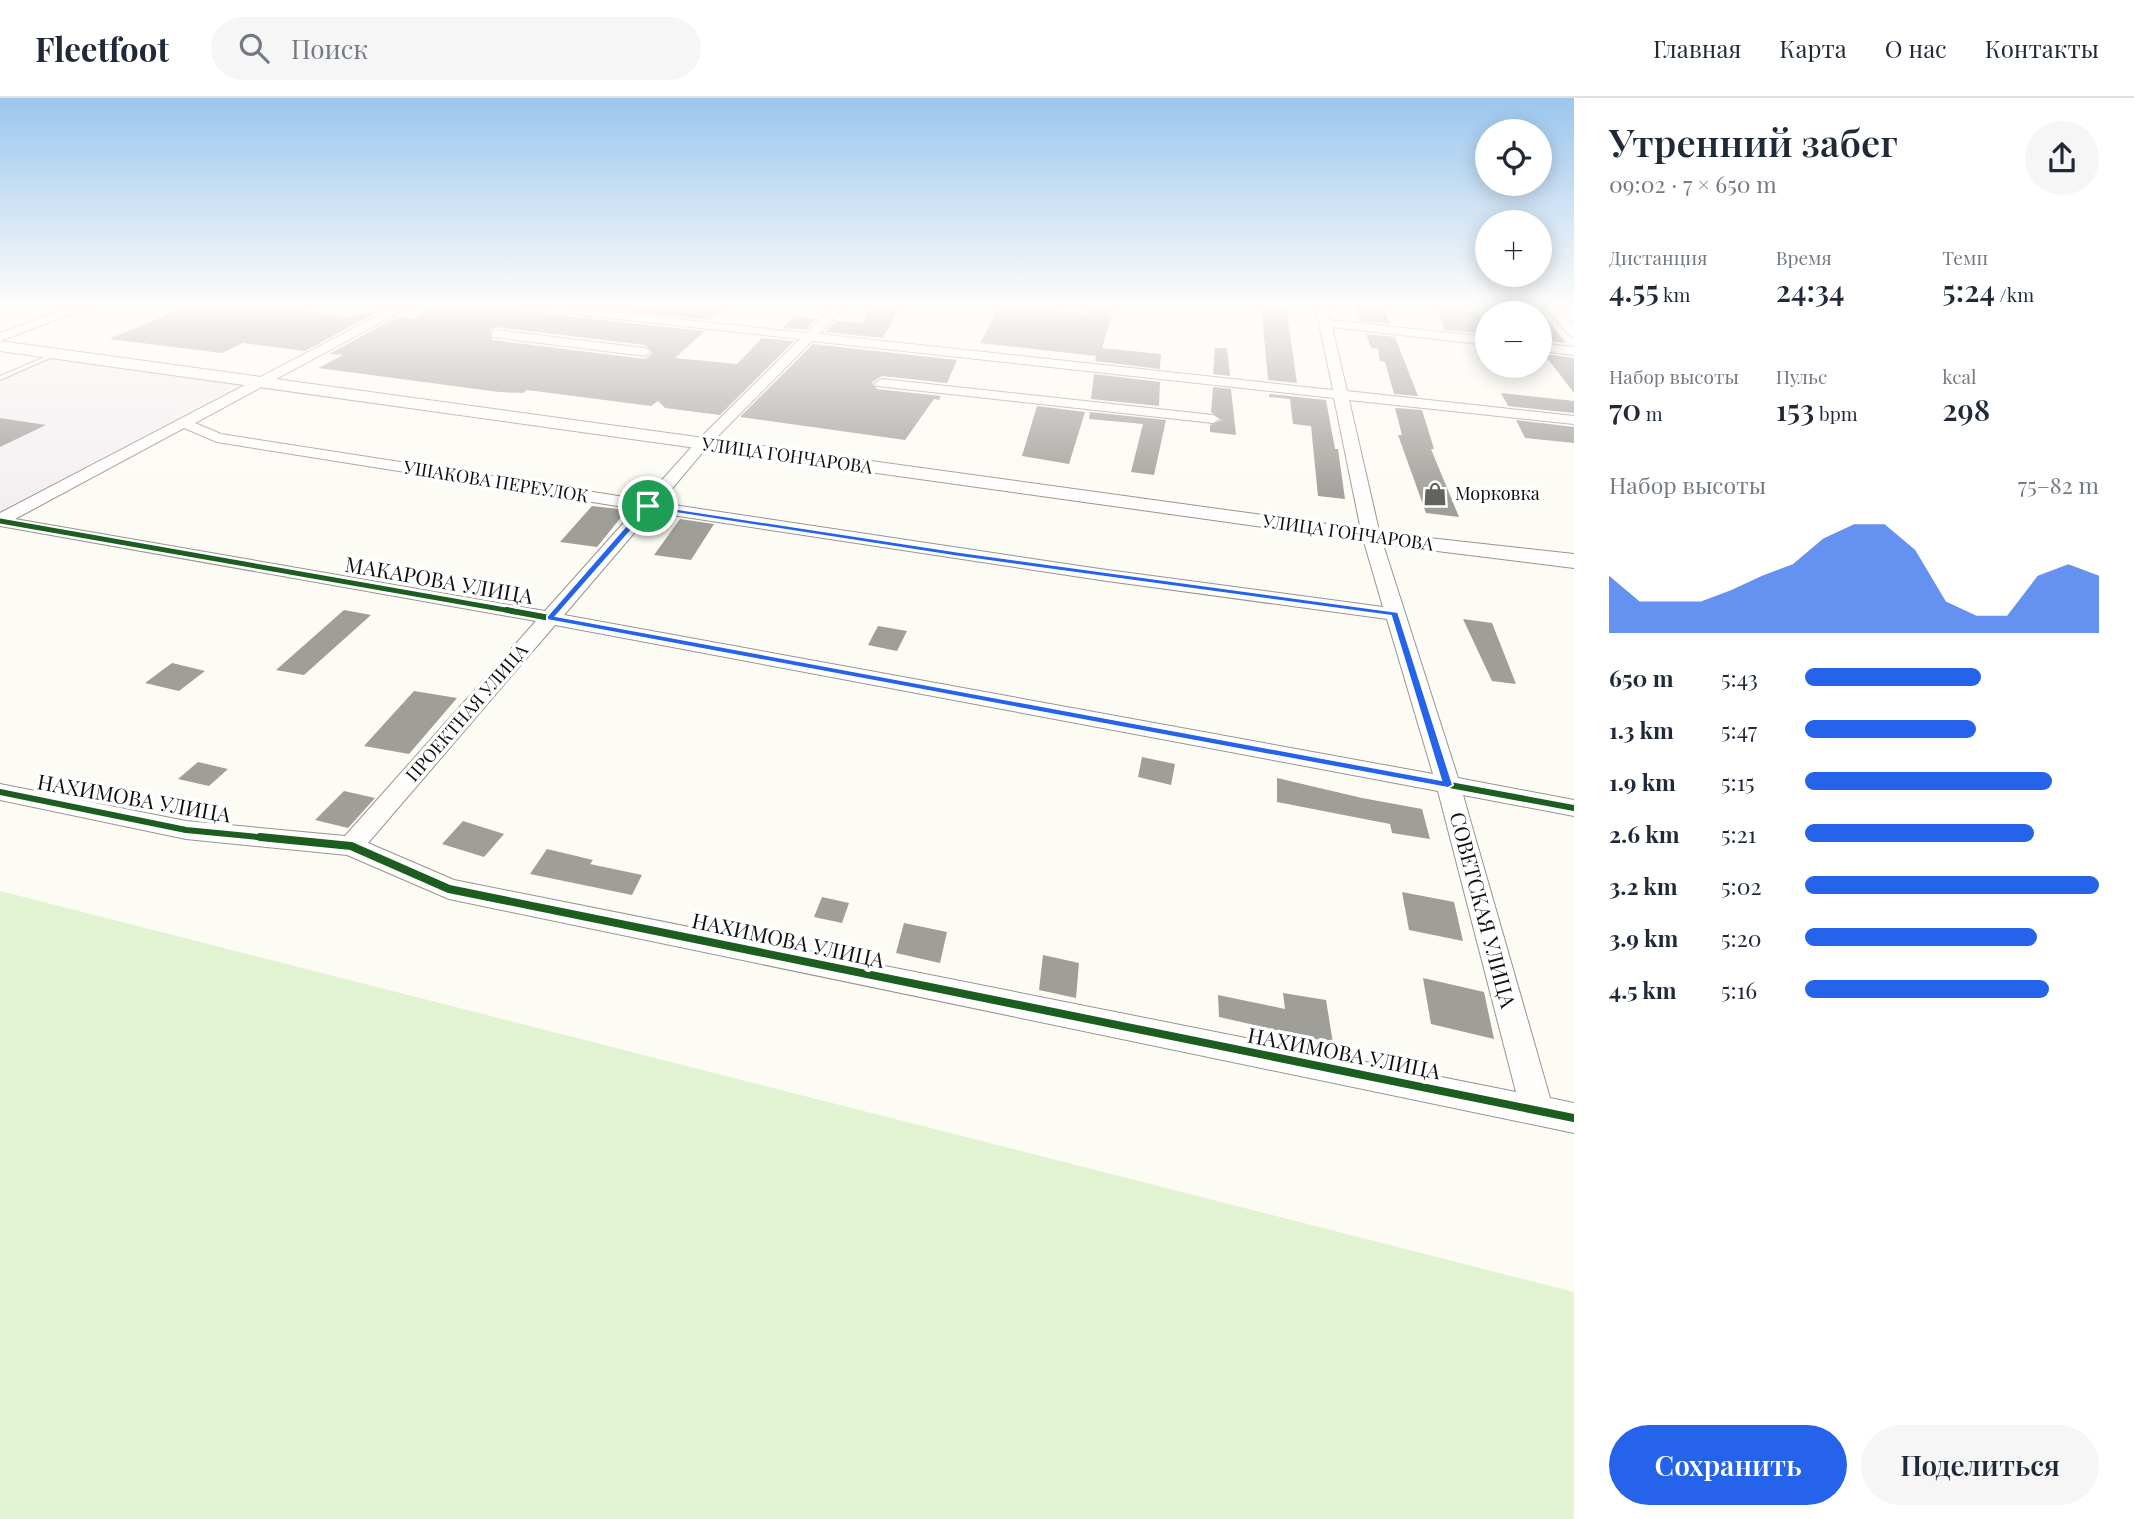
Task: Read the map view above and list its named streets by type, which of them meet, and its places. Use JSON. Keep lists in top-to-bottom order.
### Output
{
  "streets": {
    "street": [
      "УЛИЦА ГОНЧАРОВА",
      "УШАКОВА ПЕРЕУЛОК",
      "МАКАРОВА УЛИЦА",
      "ПРОЕКТНАЯ УЛИЦА",
      "НАХИМОВА УЛИЦА",
      "СОВЕТСКАЯ УЛИЦА"
    ]
  },
  "crossings": [
    ["УЛИЦА ГОНЧАРОВА", "ПРОЕКТНАЯ УЛИЦА"],
    ["УЛИЦА ГОНЧАРОВА", "СОВЕТСКАЯ УЛИЦА"],
    ["УШАКОВА ПЕРЕУЛОК", "ПРОЕКТНАЯ УЛИЦА"],
    ["УШАКОВА ПЕРЕУЛОК", "СОВЕТСКАЯ УЛИЦА"],
    ["МАКАРОВА УЛИЦА", "ПРОЕКТНАЯ УЛИЦА"],
    ["МАКАРОВА УЛИЦА", "СОВЕТСКАЯ УЛИЦА"],
    ["ПРОЕКТНАЯ УЛИЦА", "НАХИМОВА УЛИЦА"],
    ["НАХИМОВА УЛИЦА", "СОВЕТСКАЯ УЛИЦА"]
  ],
  "places": {
    "shop": ["Морковка"]
  },
  "page": {
    "header": "Fleetfoot",
    "search": "Поиск",
    "nav": [
      "Главная",
      "Карта",
      "О нас",
      "Контакты"
    ],
    "heading": ["Утренний забег", "09:02 · 7 × 650 m"],
    "map_buttons": ["+", "−"],
    "stats": [
      ["Дистанция", "4.55 km"],
      ["Время", "24:34"],
      ["Темп", "5:24 /km"],
      ["Набор высоты", "70 m"],
      ["Пульс", "153 bpm"],
      ["kcal", "298"]
    ],
    "chart": ["Набор высоты", "75–82 m"],
    "list": [
      {
        "name": "650 m",
        "note": "5:43"
      },
      {
        "name": "1.3 km",
        "note": "5:47"
      },
      {
        "name": "1.9 km",
        "note": "5:15"
      },
      {
        "name": "2.6 km",
        "note": "5:21"
      },
      {
        "name": "3.2 km",
        "note": "5:02"
      },
      {
        "name": "3.9 km",
        "note": "5:20"
      },
      {
        "name": "4.5 km",
        "note": "5:16"
      }
    ],
    "buttons": ["Сохранить", "Поделиться"]
  }
}
